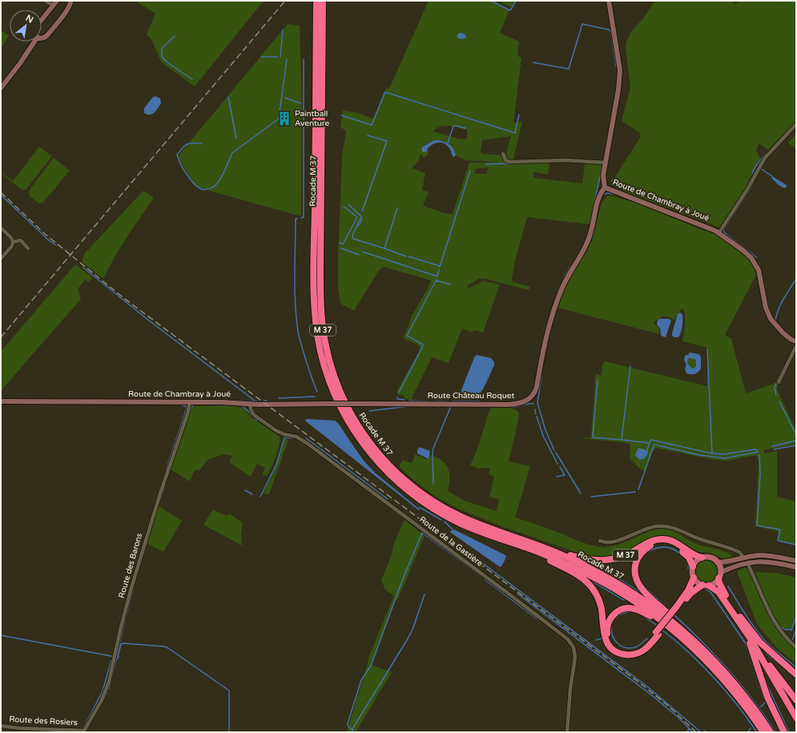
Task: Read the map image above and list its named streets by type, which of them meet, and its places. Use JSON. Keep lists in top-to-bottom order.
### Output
{
  "streets": {
    "highway": ["Rocade M 37", "M 37"],
    "street": [
      "Route de Chambray à Joué",
      "Route Château Roquet",
      "Route de la Gastière",
      "Route des Barons",
      "Route des Rosiers"
    ]
  },
  "crossings": [
    ["Rocade M 37", "M 37"],
    ["Route de Chambray à Joué", "Route Château Roquet"],
    ["Route de Chambray à Joué", "Route de la Gastière"],
    ["Route de Chambray à Joué", "Route des Barons"],
    ["Route des Barons", "Route des Rosiers"]
  ],
  "places": {
    "building": ["Paintball Aventure"]
  },
  "north": "top right"
}
